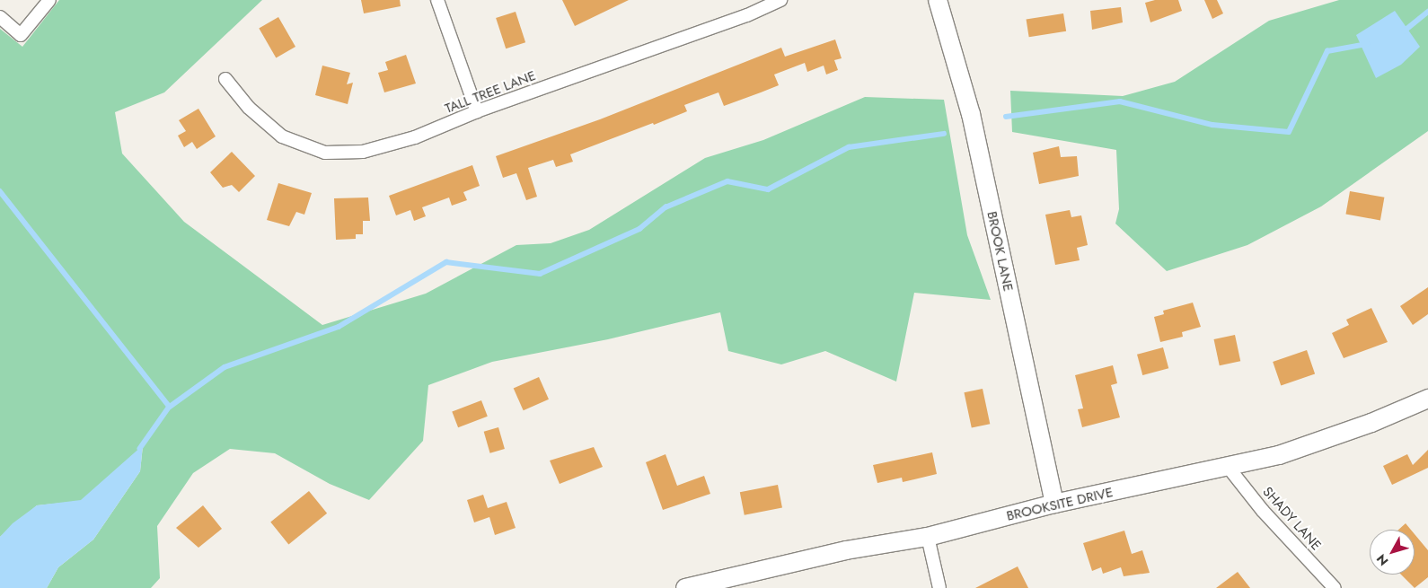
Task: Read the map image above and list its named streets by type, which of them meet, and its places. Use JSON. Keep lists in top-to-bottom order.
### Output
{
  "streets": {
    "street": [
      "TALL TREE LANE",
      "BROOK LANE",
      "BROOKSITE DRIVE",
      "SHADY LANE"
    ]
  },
  "crossings": [
    ["BROOK LANE", "BROOKSITE DRIVE"],
    ["BROOKSITE DRIVE", "SHADY LANE"]
  ],
  "north": "bottom left"
}
